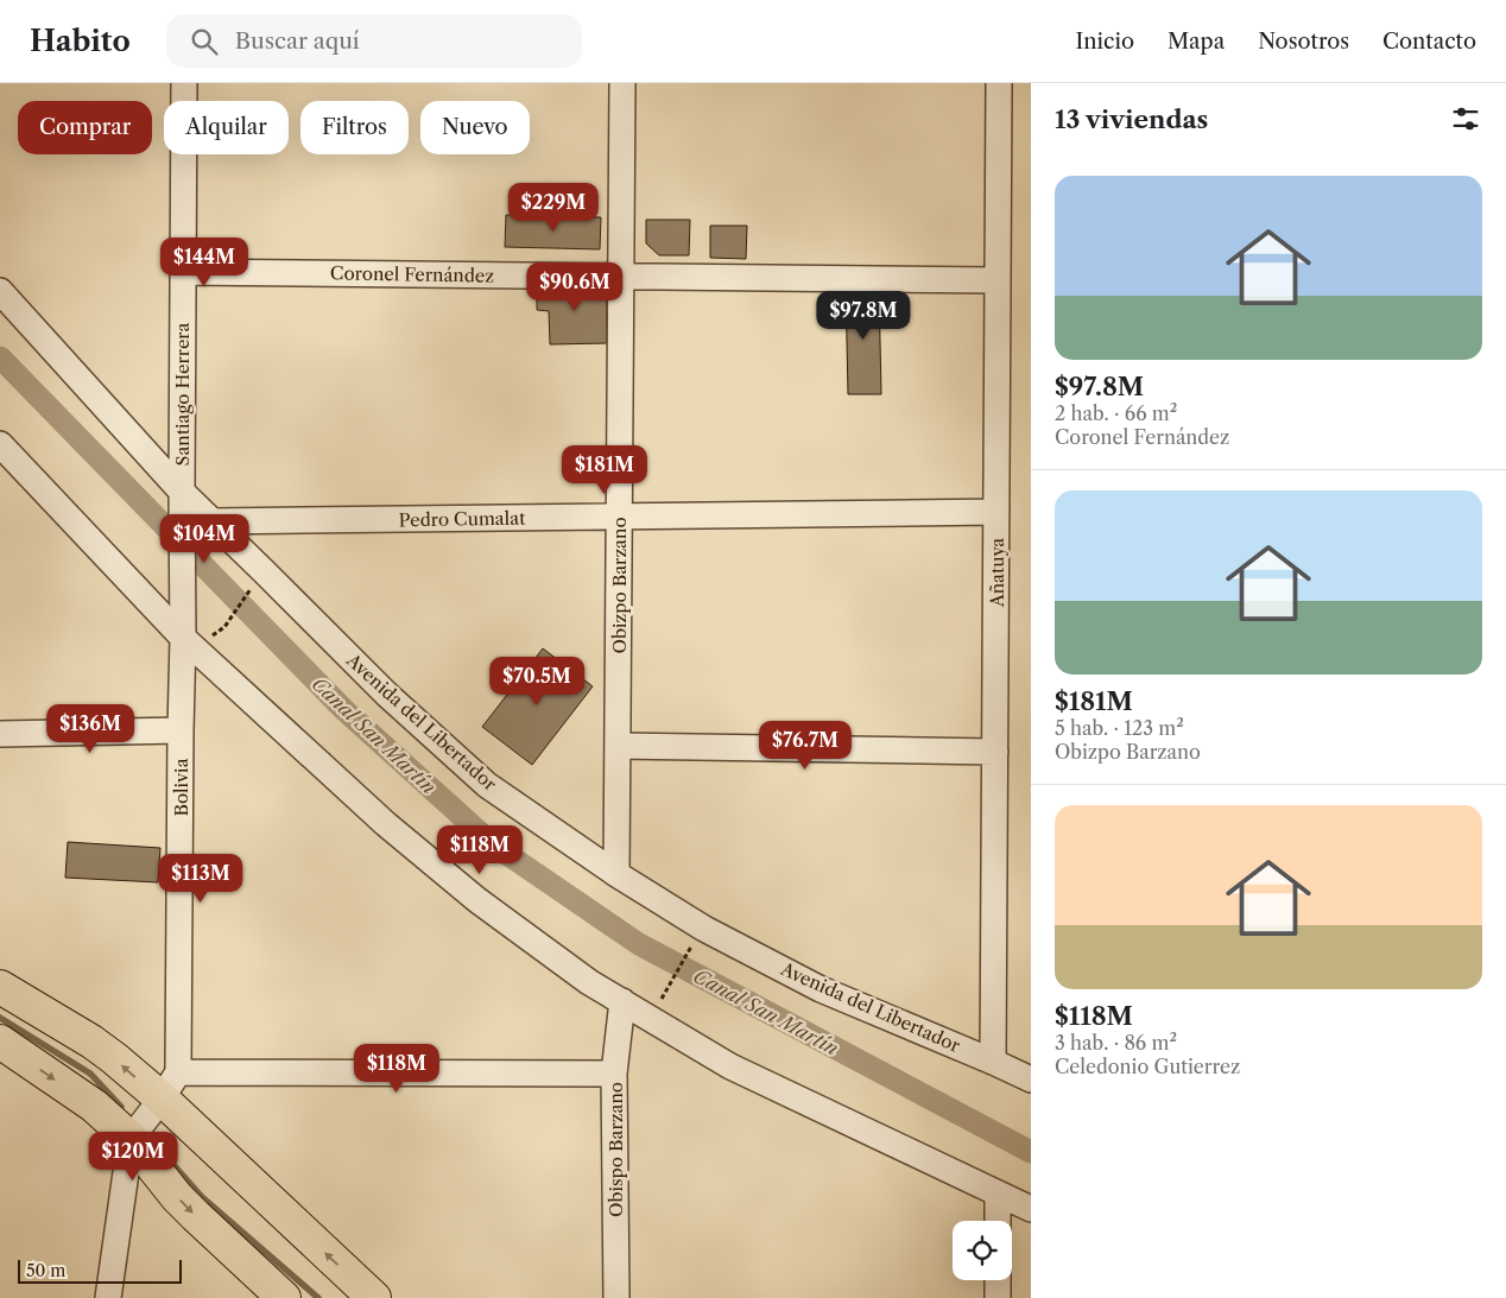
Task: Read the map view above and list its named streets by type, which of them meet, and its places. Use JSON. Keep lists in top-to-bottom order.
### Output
{
  "streets": {
    "street": [
      "Coronel Fernández",
      "Santiago Herrera",
      "Pedro Cumalat",
      "Añatuya",
      "Obizpo Barzano",
      "Avenida del Libertador",
      "Bolivia",
      "Obispo Barzano"
    ]
  },
  "crossings": [
    ["Coronel Fernández", "Santiago Herrera"],
    ["Coronel Fernández", "Añatuya"],
    ["Coronel Fernández", "Obizpo Barzano"],
    ["Santiago Herrera", "Avenida del Libertador"],
    ["Santiago Herrera", "Bolivia"],
    ["Pedro Cumalat", "Añatuya"],
    ["Pedro Cumalat", "Obizpo Barzano"],
    ["Pedro Cumalat", "Avenida del Libertador"],
    ["Añatuya", "Avenida del Libertador"],
    ["Obizpo Barzano", "Avenida del Libertador"],
    ["Avenida del Libertador", "Bolivia"]
  ],
  "water": ["Canal San Martín"],
  "scale_bar": "50 m",
  "page": {
    "header": "Habito",
    "search": "Buscar aquí",
    "nav": [
      "Inicio",
      "Mapa",
      "Nosotros",
      "Contacto"
    ],
    "heading": "13 viviendas",
    "chip": [
      "Comprar",
      "Alquilar",
      "Filtros",
      "Nuevo"
    ],
    "list": [
      {
        "name": "$97.8M",
        "note": "2 hab. · 66 m² · Coronel Fernández"
      },
      {
        "name": "$181M",
        "note": "5 hab. · 123 m² · Obizpo Barzano"
      },
      {
        "name": "$118M",
        "note": "3 hab. · 86 m² · Celedonio Gutierrez"
      }
    ],
    "price": [
      "$229M",
      "$144M",
      "$90.6M",
      "$97.8M",
      "$181M",
      "$104M",
      "$70.5M",
      "$136M",
      "$76.7M",
      "$118M",
      "$113M",
      "$118M",
      "$120M"
    ],
    "scale": "50 m"
  }
}
